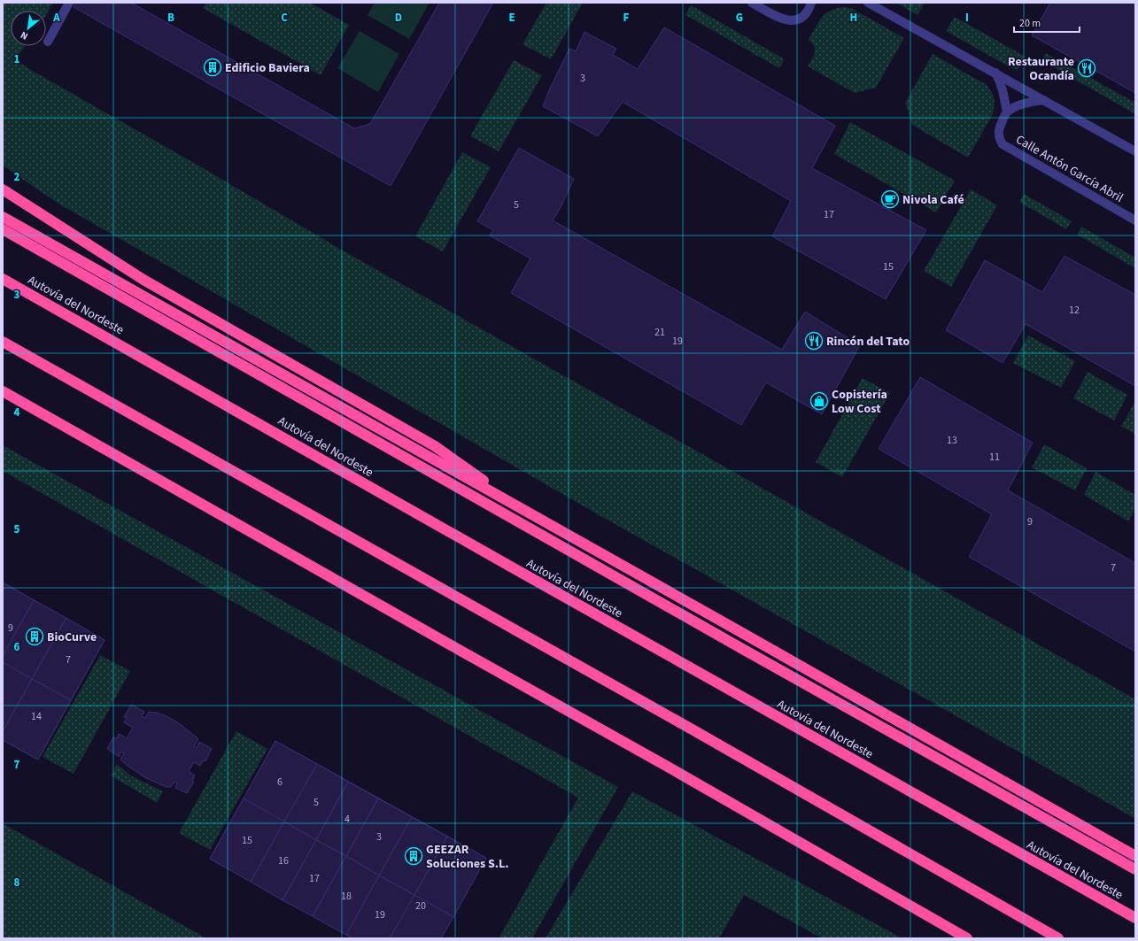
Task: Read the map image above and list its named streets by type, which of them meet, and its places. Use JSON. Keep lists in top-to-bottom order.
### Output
{
  "streets": {
    "highway": ["Autovía del Nordeste"],
    "street": ["Calle Antón García Abril"]
  },
  "places": {
    "building": ["Edificio Baviera", "BioCurve", "GEEZAR Soluciones S.L."],
    "restaurant": ["Restaurante Ocandía", "Rincón del Tato"],
    "cafe": ["Nivola Café"],
    "shop": ["Copistería Low Cost"]
  },
  "house_numbers": [
    "3",
    "5",
    "17",
    "15",
    "12",
    "21",
    "19",
    "13",
    "11",
    "9",
    "7",
    "9",
    "7",
    "14",
    "6",
    "5",
    "4",
    "3",
    "15",
    "16",
    "17",
    "18",
    "20",
    "19"
  ],
  "scale_bar": "20 m",
  "north": "bottom left",
  "grid": {
    "columns": [
      "A",
      "B",
      "C",
      "D",
      "E",
      "F",
      "G",
      "H",
      "I"
    ],
    "rows": [
      "1",
      "2",
      "3",
      "4",
      "5",
      "6",
      "7",
      "8"
    ]
  }
}
